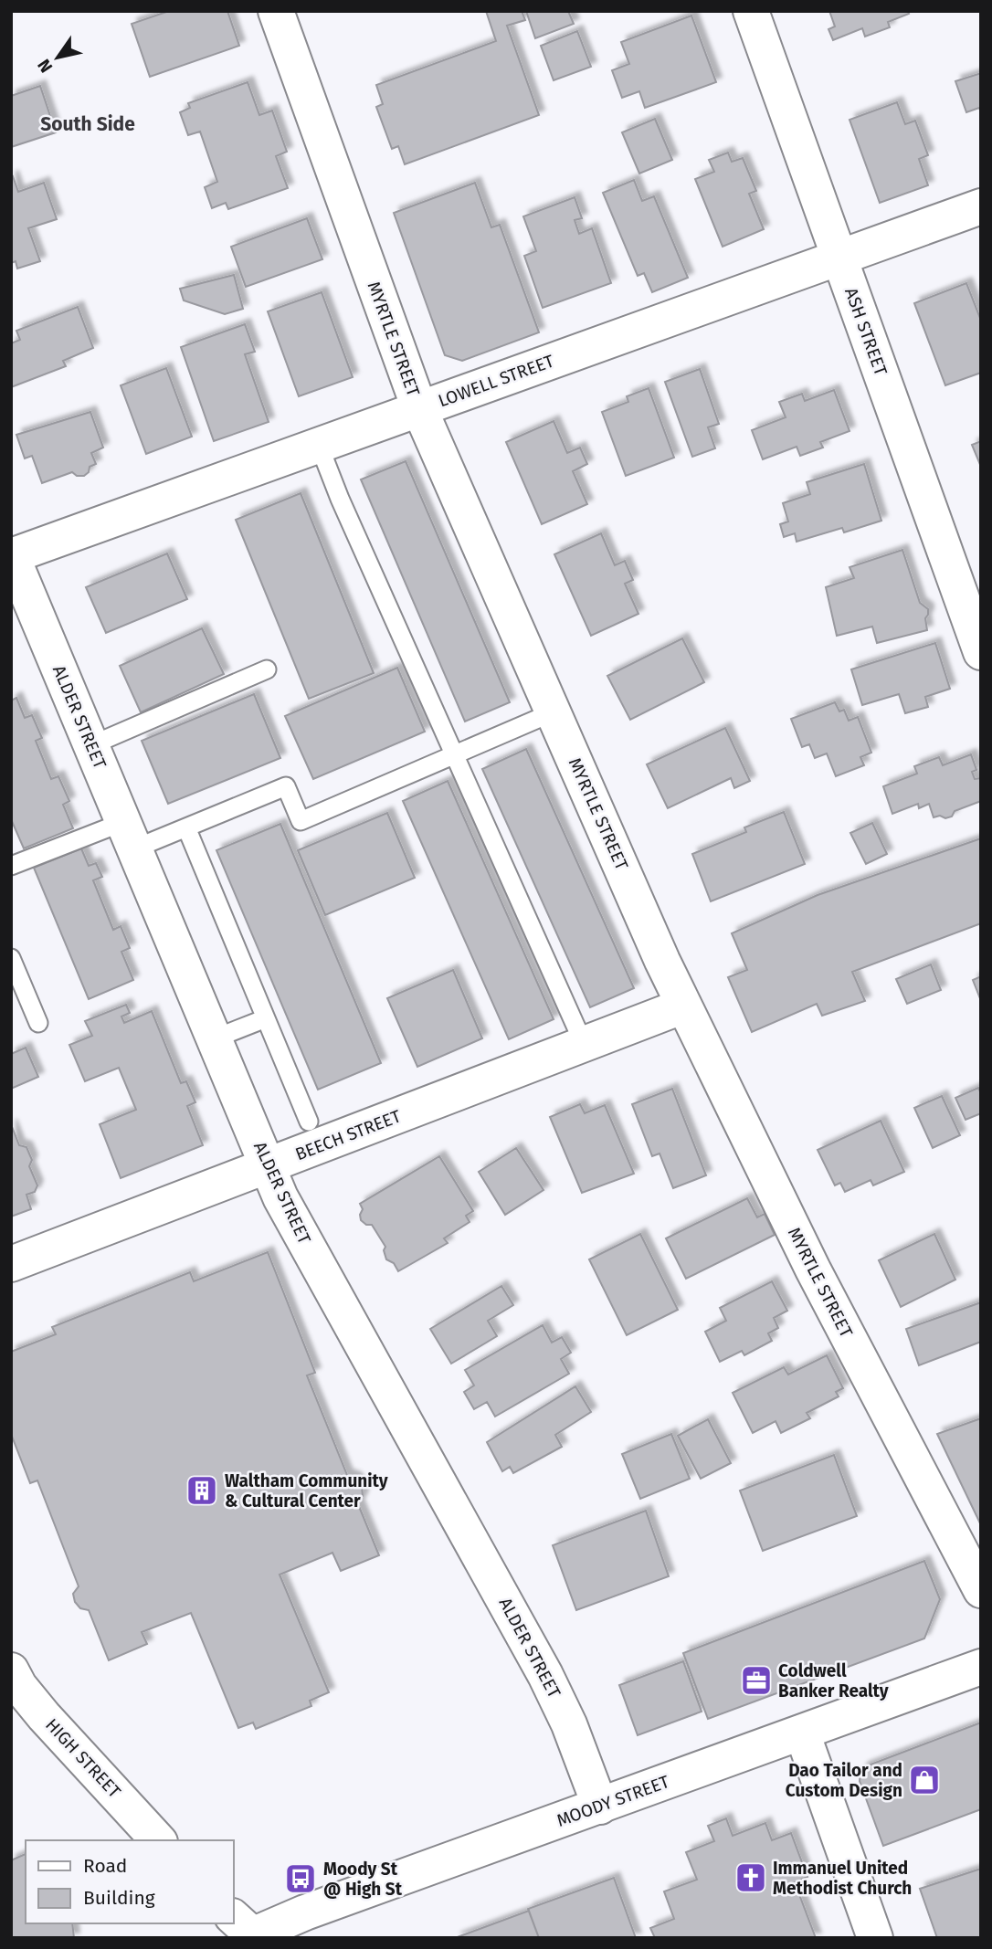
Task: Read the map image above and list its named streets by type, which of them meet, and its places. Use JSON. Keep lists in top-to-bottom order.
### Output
{
  "streets": {
    "street": [
      "ASH STREET",
      "MYRTLE STREET",
      "LOWELL STREET",
      "ALDER STREET",
      "BEECH STREET",
      "HIGH STREET",
      "MOODY STREET"
    ]
  },
  "crossings": [
    ["ASH STREET", "LOWELL STREET"],
    ["MYRTLE STREET", "LOWELL STREET"],
    ["MYRTLE STREET", "BEECH STREET"],
    ["LOWELL STREET", "ALDER STREET"],
    ["ALDER STREET", "BEECH STREET"],
    ["ALDER STREET", "MOODY STREET"]
  ],
  "districts": ["South Side"],
  "places": {
    "building": ["Waltham Community & Cultural Center"],
    "office": ["Coldwell Banker Realty"],
    "shop": ["Dao Tailor and Custom Design"],
    "church": ["Immanuel United Methodist Church"],
    "bus stop": ["Moody St @ High St"]
  },
  "legend": ["Road", "Building"],
  "north": "bottom left"
}
